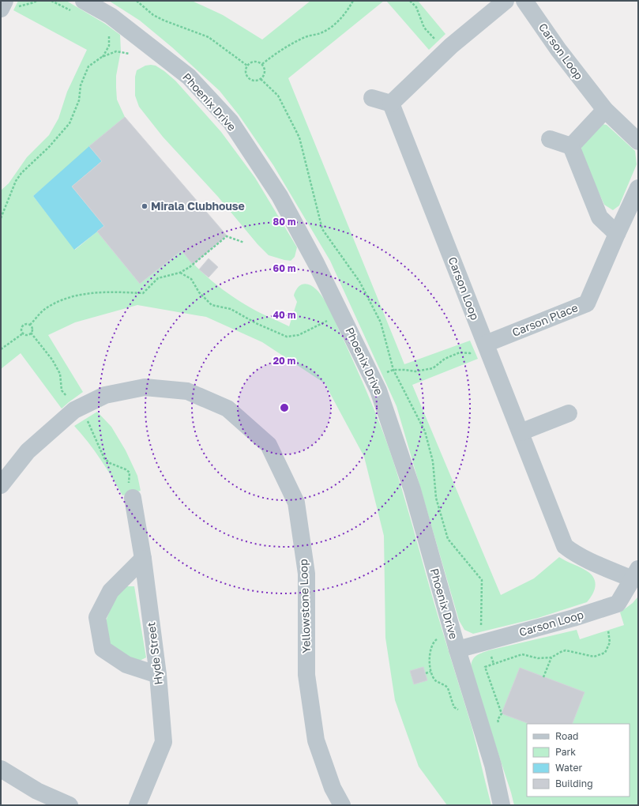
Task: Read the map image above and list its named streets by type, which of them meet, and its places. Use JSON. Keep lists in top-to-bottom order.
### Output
{
  "streets": {
    "street": [
      "Carson Loop",
      "Phoenix Drive",
      "Carson Place",
      "Yellowstone Loop",
      "Hyde Street"
    ]
  },
  "crossings": [
    ["Carson Loop", "Phoenix Drive"],
    ["Carson Loop", "Carson Place"]
  ],
  "places": ["Mirala Clubhouse"],
  "legend": [
    "Road",
    "Park",
    "Water",
    "Building"
  ],
  "rings": [
    "80 m",
    "60 m",
    "40 m",
    "20 m"
  ]
}
